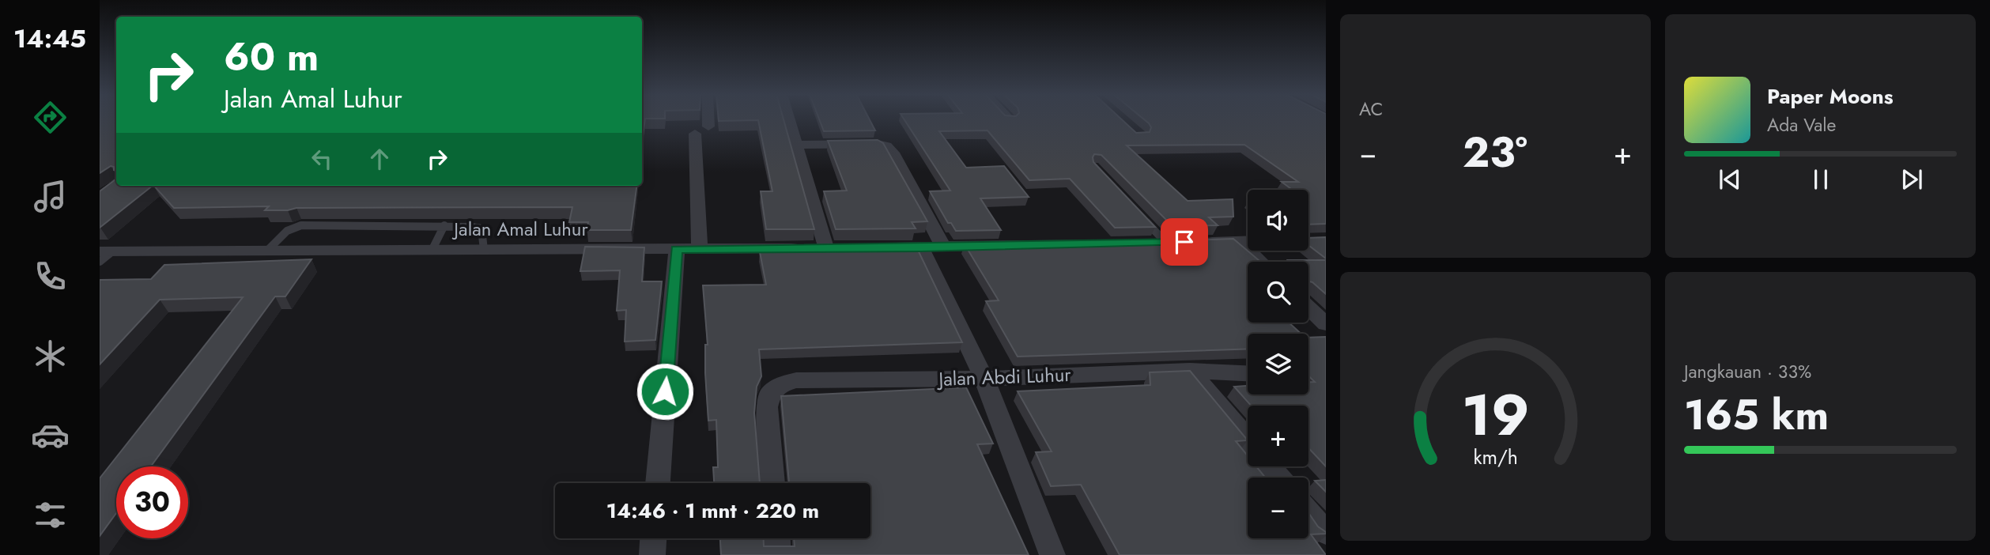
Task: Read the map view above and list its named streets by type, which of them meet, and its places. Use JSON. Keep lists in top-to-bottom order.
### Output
{
  "streets": {
    "street": ["Jalan Amal Luhur", "Jalan Abdi Luhur"]
  },
  "page": {
    "tabs": "14:45",
    "tile": [
      "AC",
      ["Jangkauan · 33%", "165 km"]
    ],
    "turn": ["60 m", "Jalan Amal Luhur"],
    "song": ["Paper Moons", "Ada Vale"],
    "heat": ["−", "23°", "+"],
    "map_buttons": ["+", "−"],
    "limit": "30",
    "trip": "14:46 · 1 mnt · 220 m",
    "gauge": ["19", "km/h"]
  }
}
